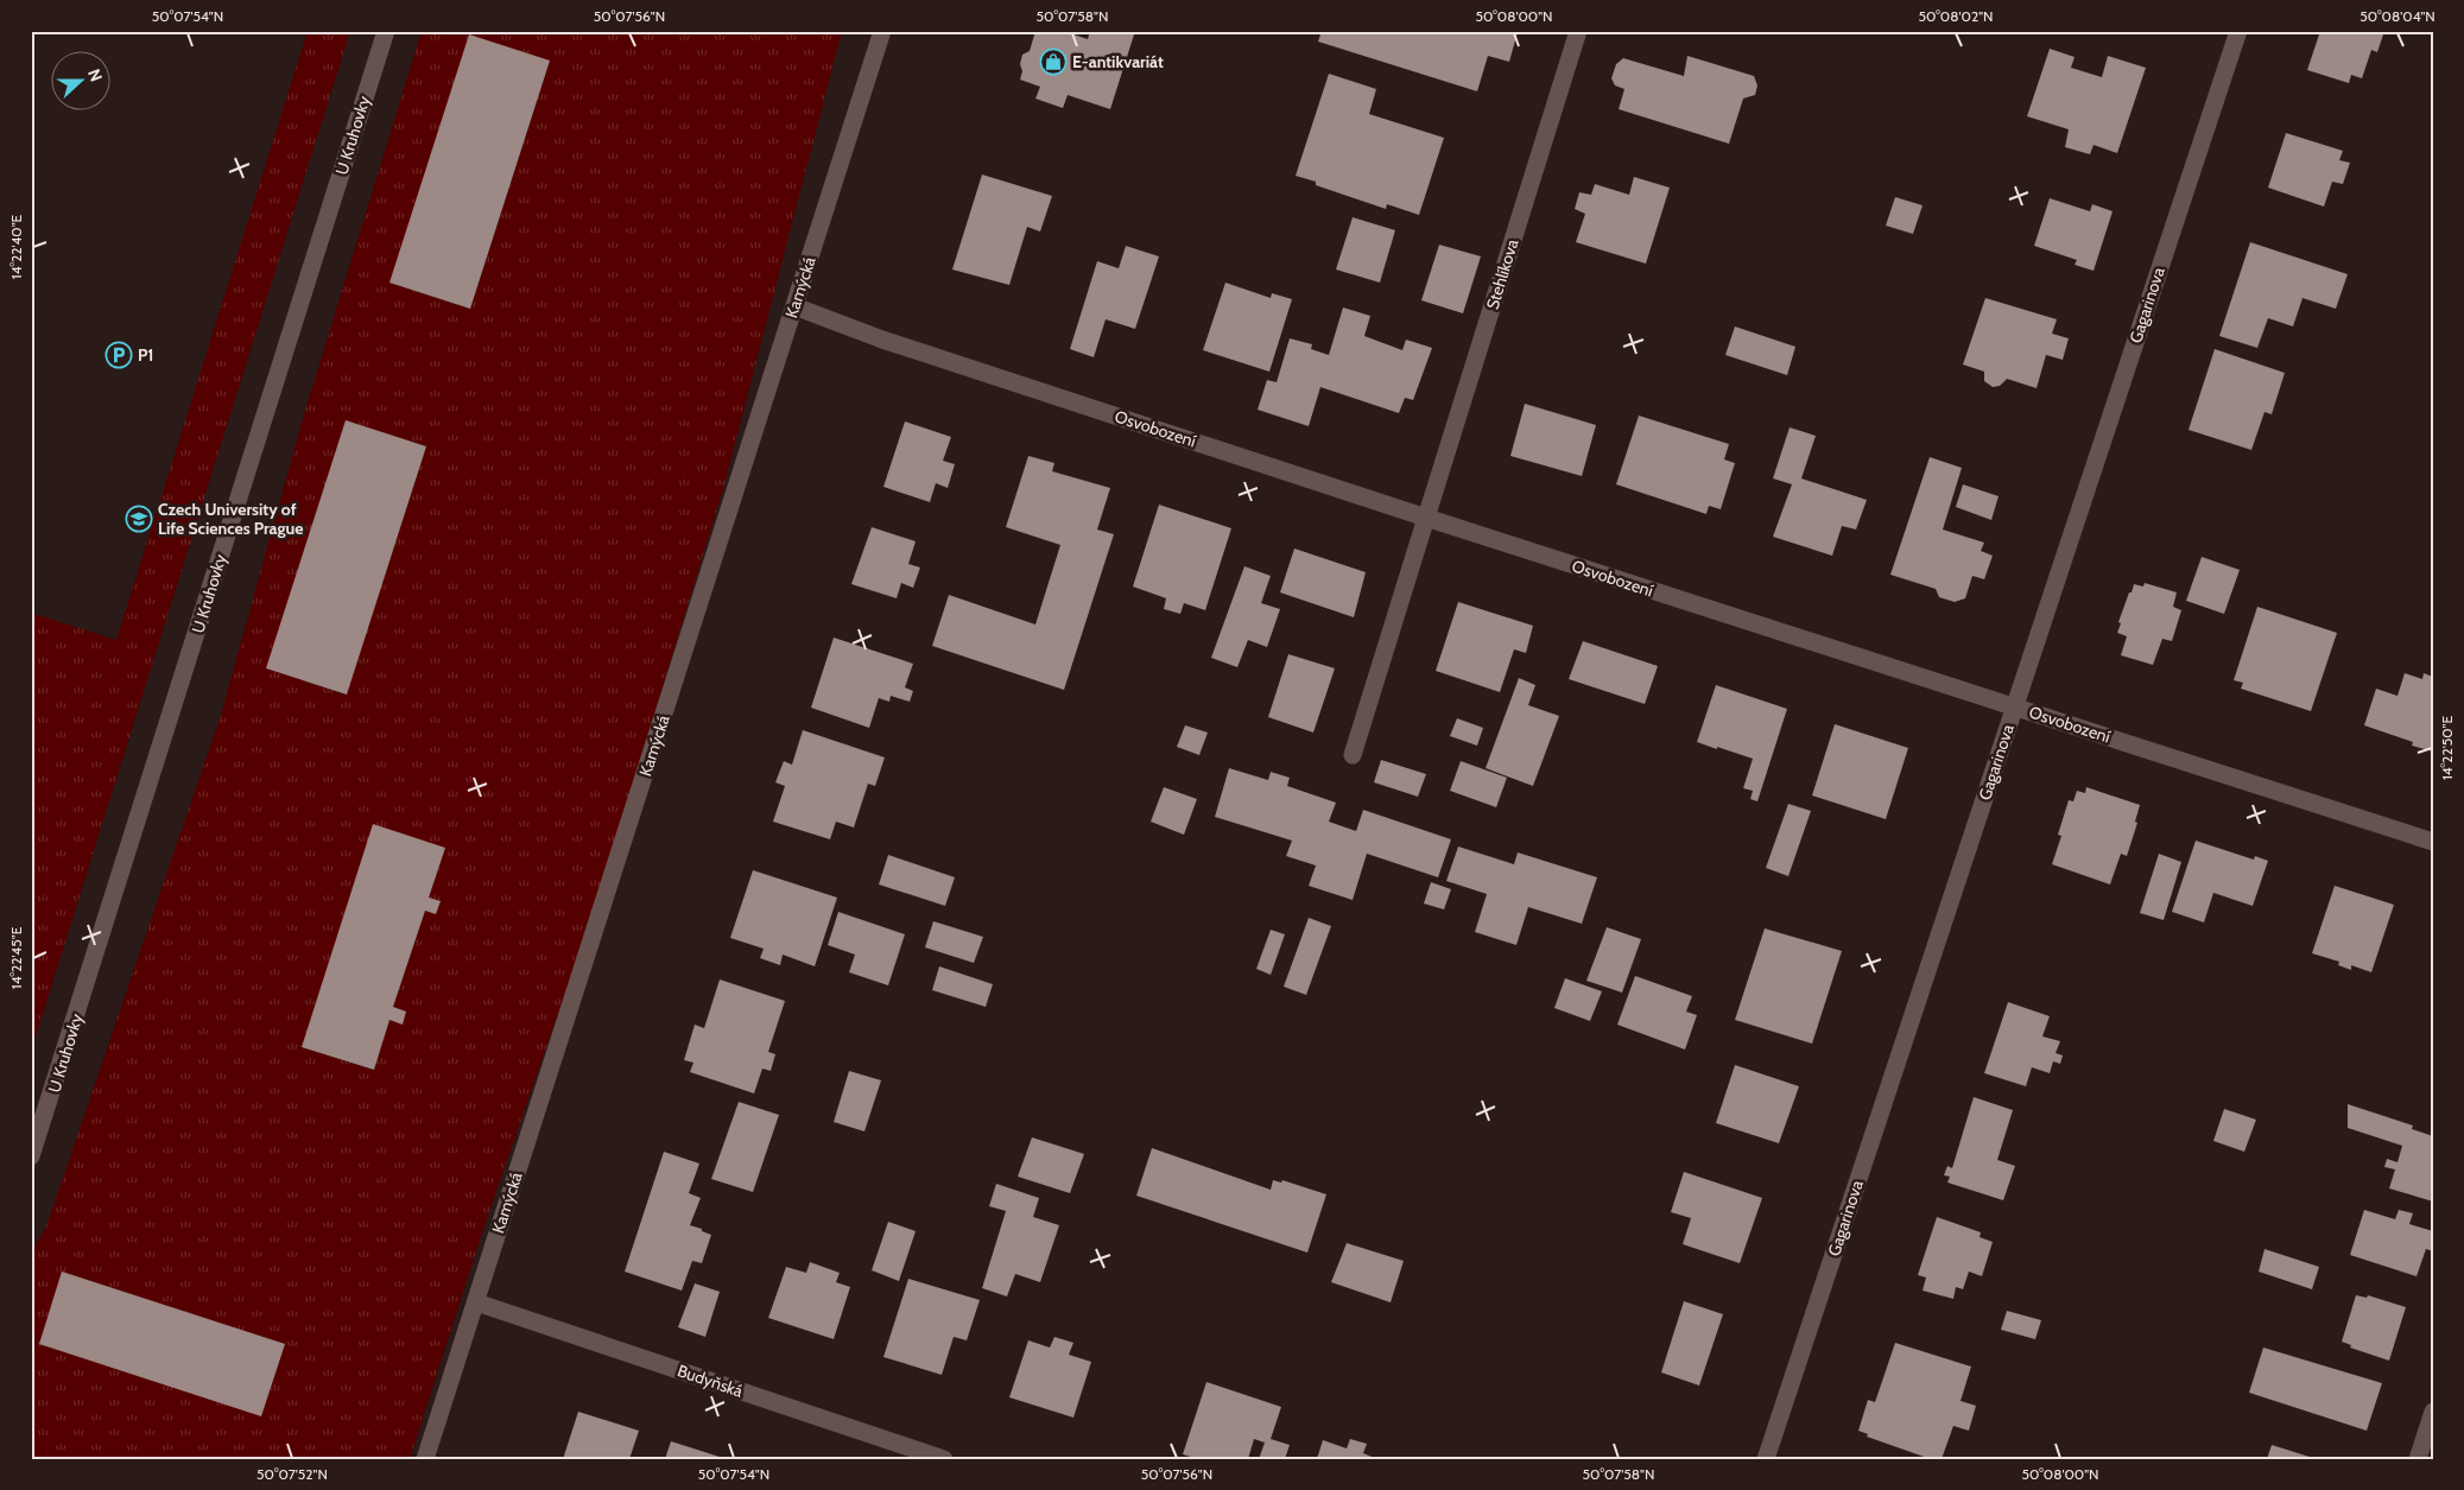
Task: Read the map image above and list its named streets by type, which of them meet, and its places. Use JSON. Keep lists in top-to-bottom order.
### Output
{
  "streets": {
    "street": [
      "U Kruhovky",
      "Stehlíkova",
      "Kamýcká",
      "Gagarinova",
      "Osvobození",
      "Budyňská"
    ]
  },
  "crossings": [
    ["Stehlíkova", "Osvobození"],
    ["Kamýcká", "Osvobození"],
    ["Kamýcká", "Budyňská"],
    ["Gagarinova", "Osvobození"]
  ],
  "places": {
    "shop": ["E-antikvariát"],
    "parking": ["P1"],
    "school or university": ["Czech University of Life Sciences Prague"]
  },
  "north": "right",
  "coordinates": [
    "50°07'54\"N",
    "50°07'56\"N",
    "50°07'58\"N",
    "50°08'00\"N",
    "50°08'02\"N",
    "50°08'04\"N",
    "14°22'40\"E",
    "14°22'50\"E",
    "14°22'45\"E",
    "50°07'52\"N"
  ]
}
